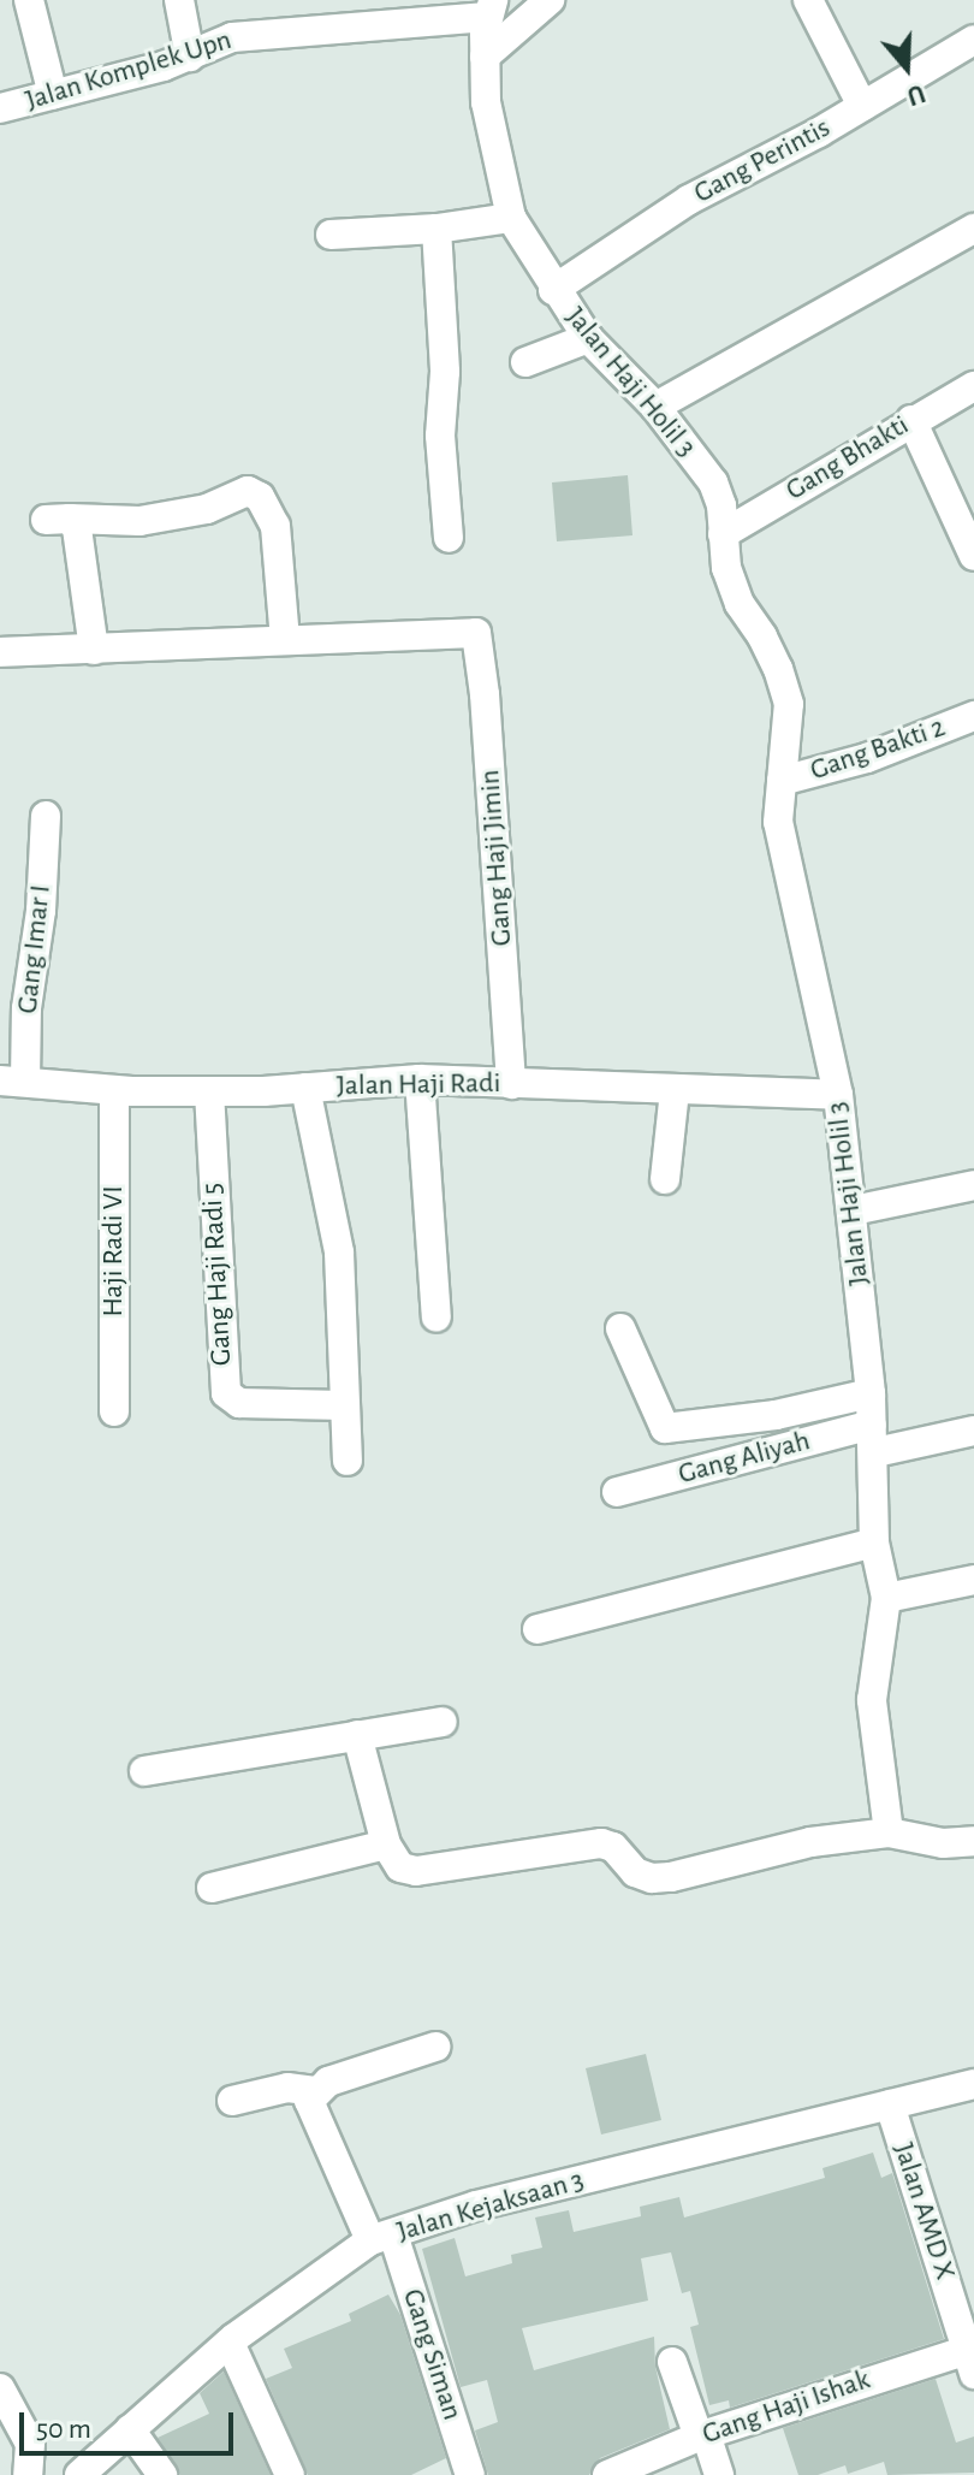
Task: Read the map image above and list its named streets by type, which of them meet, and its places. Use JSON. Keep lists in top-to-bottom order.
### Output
{
  "streets": {
    "street": [
      "Jalan Komplek Upn",
      "Gang Perintis",
      "Jalan Haji Holil 3",
      "Gang Bhakti",
      "Gang Bakti 2",
      "Gang Haji Jimin",
      "Gang Imar I",
      "Jalan Haji Radi",
      "Haji Radi VI",
      "Gang Haji Radi 5",
      "Gang Aliyah",
      "Jalan Kejaksaan 3",
      "Jalan AMD X",
      "Gang Siman",
      "Gang Haji Ishak"
    ]
  },
  "crossings": [
    ["Jalan Komplek Upn", "Jalan Haji Holil 3"],
    ["Gang Perintis", "Jalan Haji Holil 3"],
    ["Jalan Haji Holil 3", "Gang Bhakti"],
    ["Jalan Haji Holil 3", "Gang Bakti 2"],
    ["Jalan Haji Holil 3", "Jalan Haji Radi"],
    ["Jalan Haji Holil 3", "Gang Aliyah"],
    ["Gang Haji Jimin", "Jalan Haji Radi"],
    ["Gang Imar I", "Jalan Haji Radi"],
    ["Jalan Haji Radi", "Haji Radi VI"],
    ["Jalan Haji Radi", "Gang Haji Radi 5"],
    ["Jalan Kejaksaan 3", "Jalan AMD X"],
    ["Jalan Kejaksaan 3", "Gang Siman"],
    ["Jalan AMD X", "Gang Haji Ishak"]
  ],
  "scale_bar": "50 m",
  "north": "bottom"
}
